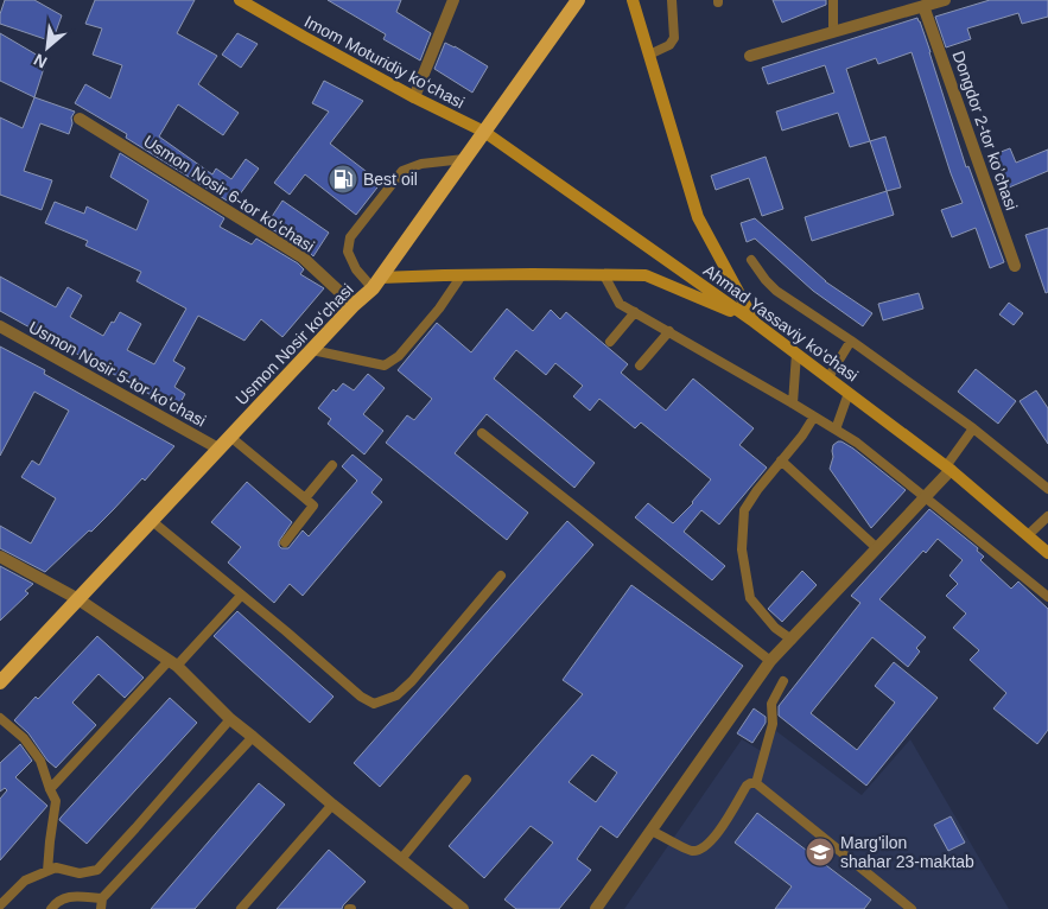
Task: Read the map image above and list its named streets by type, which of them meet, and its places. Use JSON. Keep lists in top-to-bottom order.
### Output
{
  "streets": {
    "main road": ["Imom Moturidiy koʻchasi", "Ahmad Yassaviy ko'chasi", "Usmon Nosir ko‘chasi"],
    "street": ["Dongdor 2-tor koʼchasi", "Usmon Nosir 6-tor koʻchasi", "Usmon Nosir 5-tor koʻchasi"]
  },
  "crossings": [
    ["Imom Moturidiy koʻchasi", "Ahmad Yassaviy ko'chasi"],
    ["Imom Moturidiy koʻchasi", "Usmon Nosir ko‘chasi"],
    ["Usmon Nosir 6-tor koʻchasi", "Usmon Nosir ko‘chasi"],
    ["Ahmad Yassaviy ko'chasi", "Usmon Nosir ko‘chasi"],
    ["Usmon Nosir ko‘chasi", "Usmon Nosir 5-tor koʻchasi"]
  ],
  "places": {
    "fuel station": ["Best oil"],
    "school or university": ["Marg'ilon shahar 23-maktab"]
  },
  "north": "bottom left"
}
